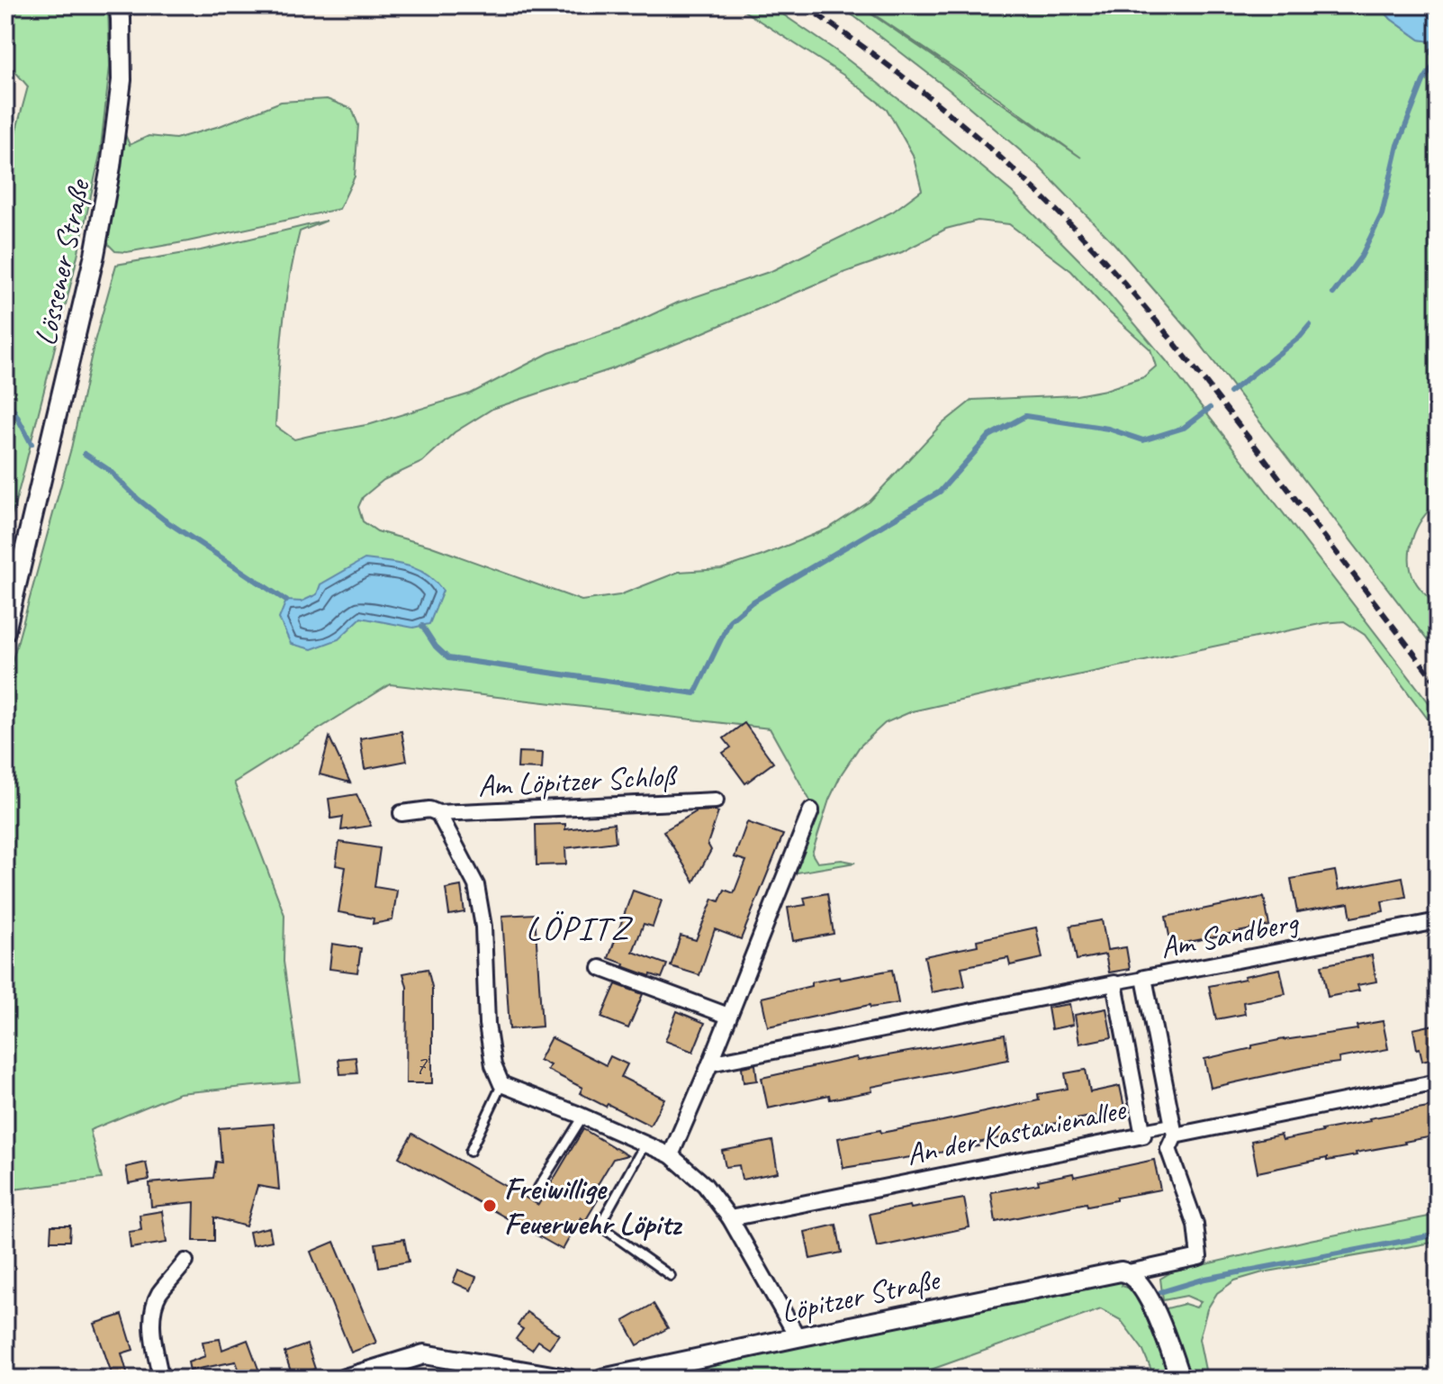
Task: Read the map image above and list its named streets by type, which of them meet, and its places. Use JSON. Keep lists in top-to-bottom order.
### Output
{
  "streets": {
    "street": [
      "Lössener Straße",
      "Am Löpitzer Schloß",
      "Am Sandberg",
      "An der Kastanienallee",
      "Löpitzer Straße"
    ]
  },
  "crossings": [
    ["Am Sandberg", "Löpitzer Straße"]
  ],
  "districts": ["LÖPITZ"],
  "places": ["Freiwillige Feuerwehr Löpitz"],
  "house_numbers": ["7"]
}
